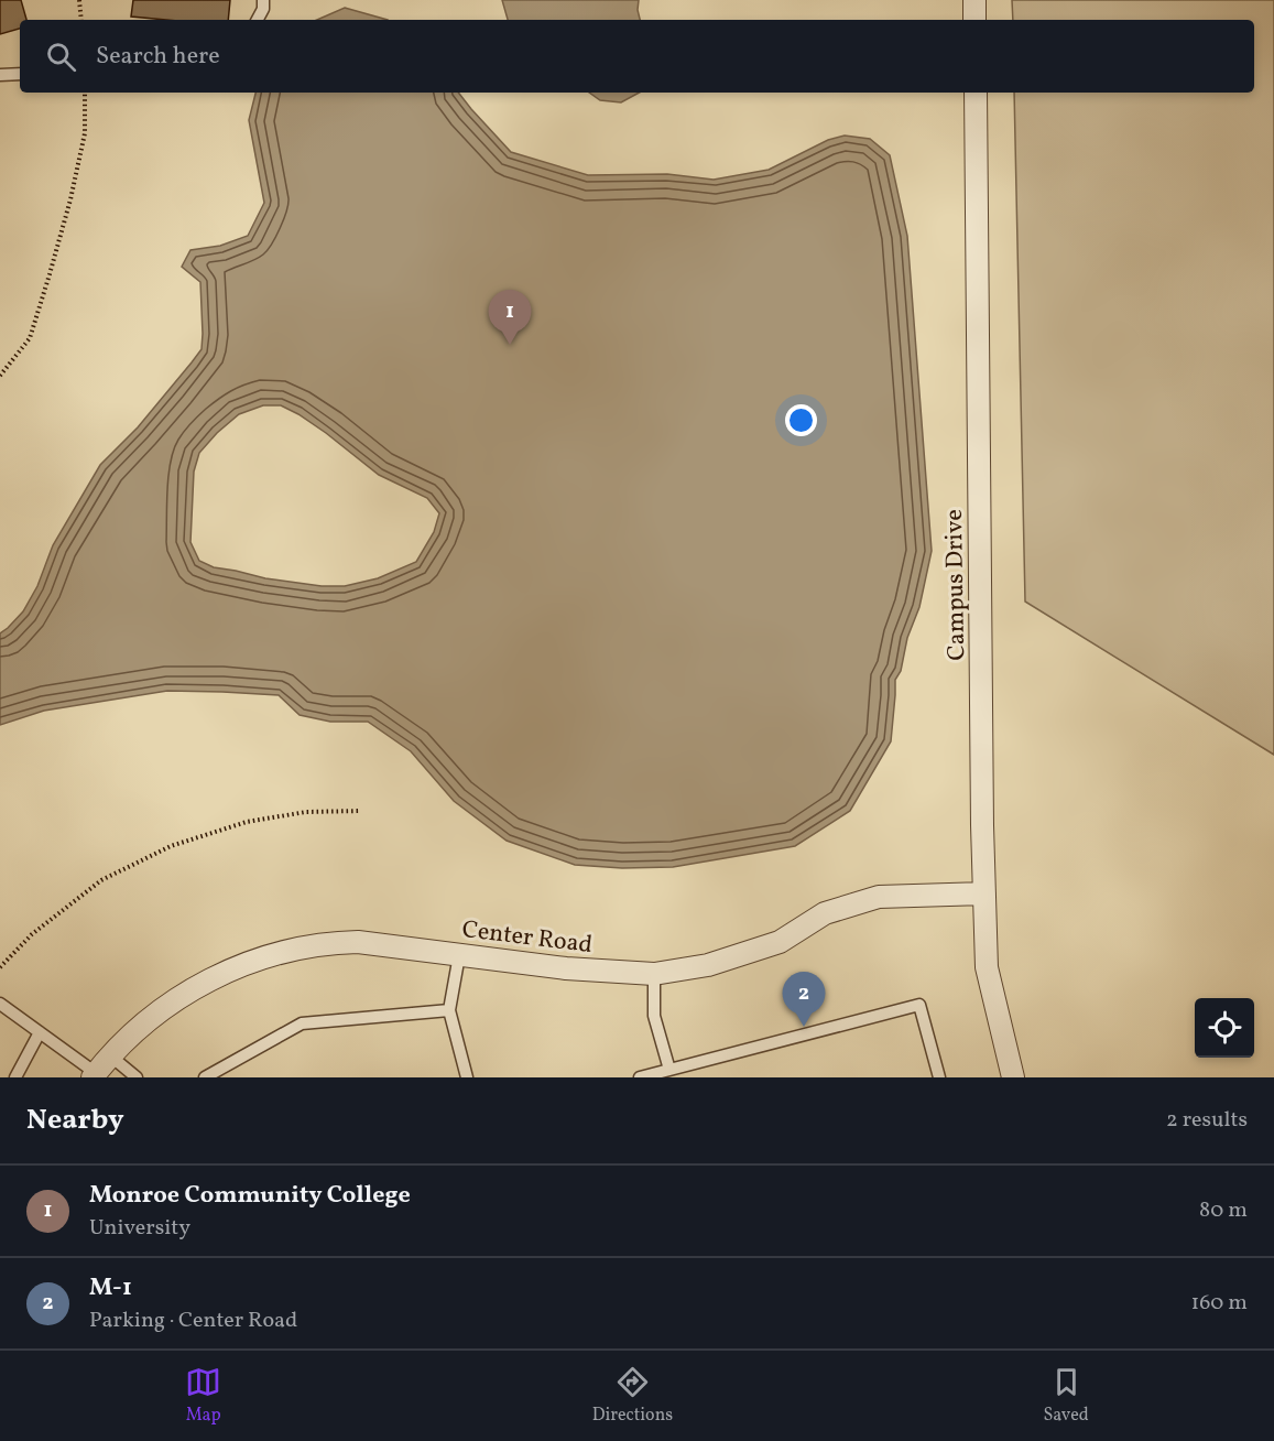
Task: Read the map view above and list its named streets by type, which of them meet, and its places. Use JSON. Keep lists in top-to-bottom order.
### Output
{
  "streets": {
    "street": ["Campus Drive", "Center Road"]
  },
  "crossings": [
    ["Campus Drive", "Center Road"]
  ],
  "page": {
    "search": "Search here",
    "pins": ["1", "2"],
    "heading": ["Nearby", "2 results"],
    "list": [
      {
        "mark": "1",
        "name": "Monroe Community College",
        "note": "University",
        "value": "80 m"
      },
      {
        "mark": "2",
        "name": "M-1",
        "note": "Parking · Center Road",
        "value": "160 m"
      }
    ],
    "nav": ["Map", "Directions", "Saved"]
  }
}
